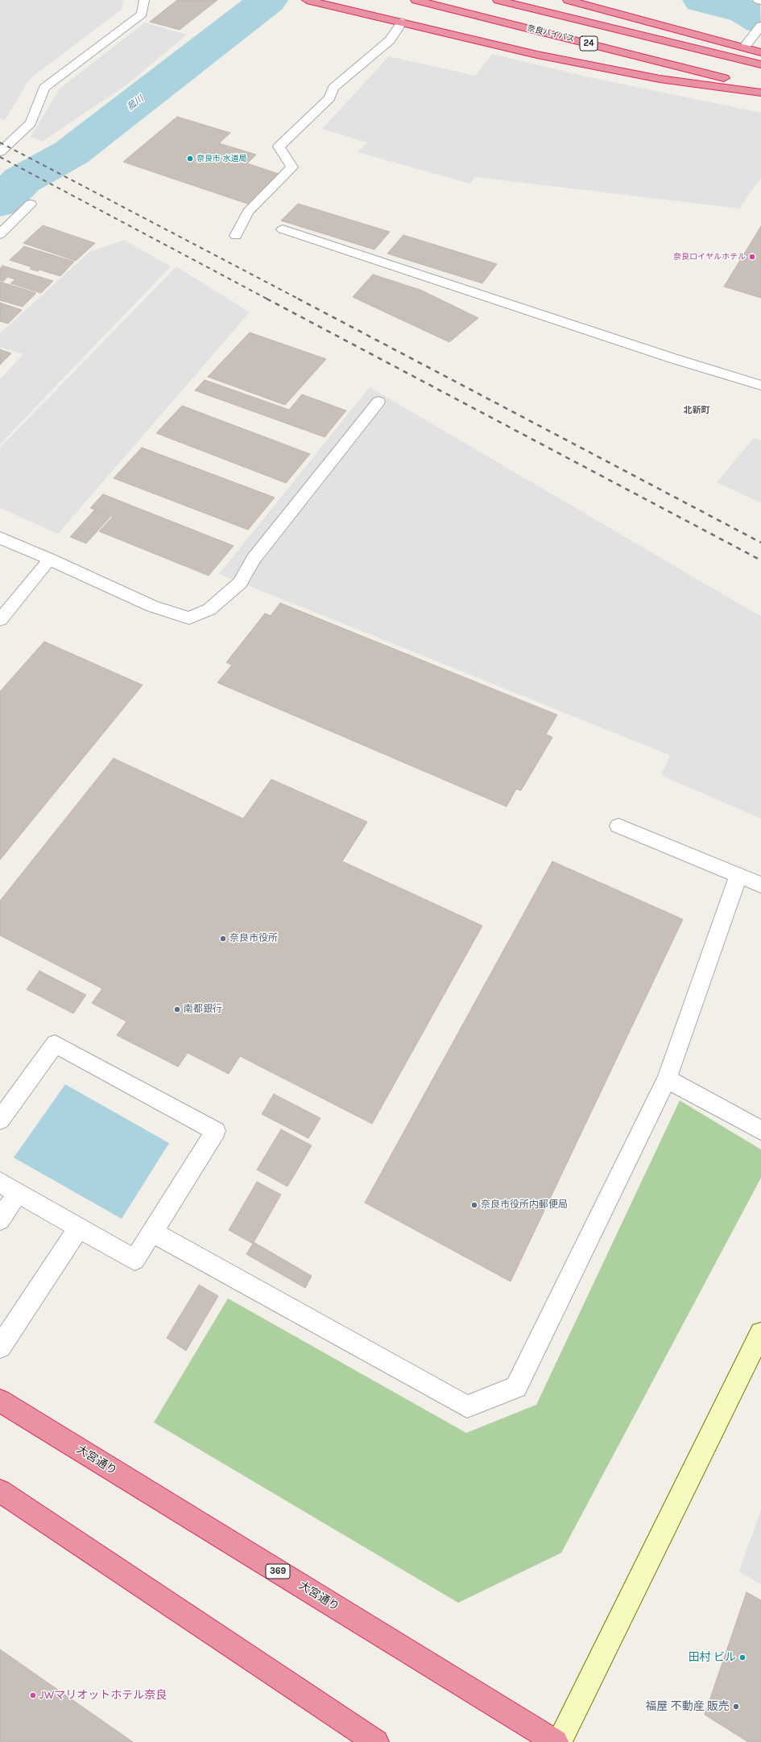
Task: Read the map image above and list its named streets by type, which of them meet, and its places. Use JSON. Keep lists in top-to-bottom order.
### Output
{
  "streets": {
    "highway": [
      "奈良バイパス",
      "24",
      "大宮通り",
      "369"
    ]
  },
  "districts": ["北新町"],
  "water": ["菰川"],
  "places": [
    "奈良市 水道局",
    "奈良ロイヤルホテル",
    "奈良市役所",
    "南都銀行",
    "奈良市役所内郵便局",
    "田村 ビル",
    "JWマリオットホテル奈良",
    "福屋 不動産 販売"
  ]
}
